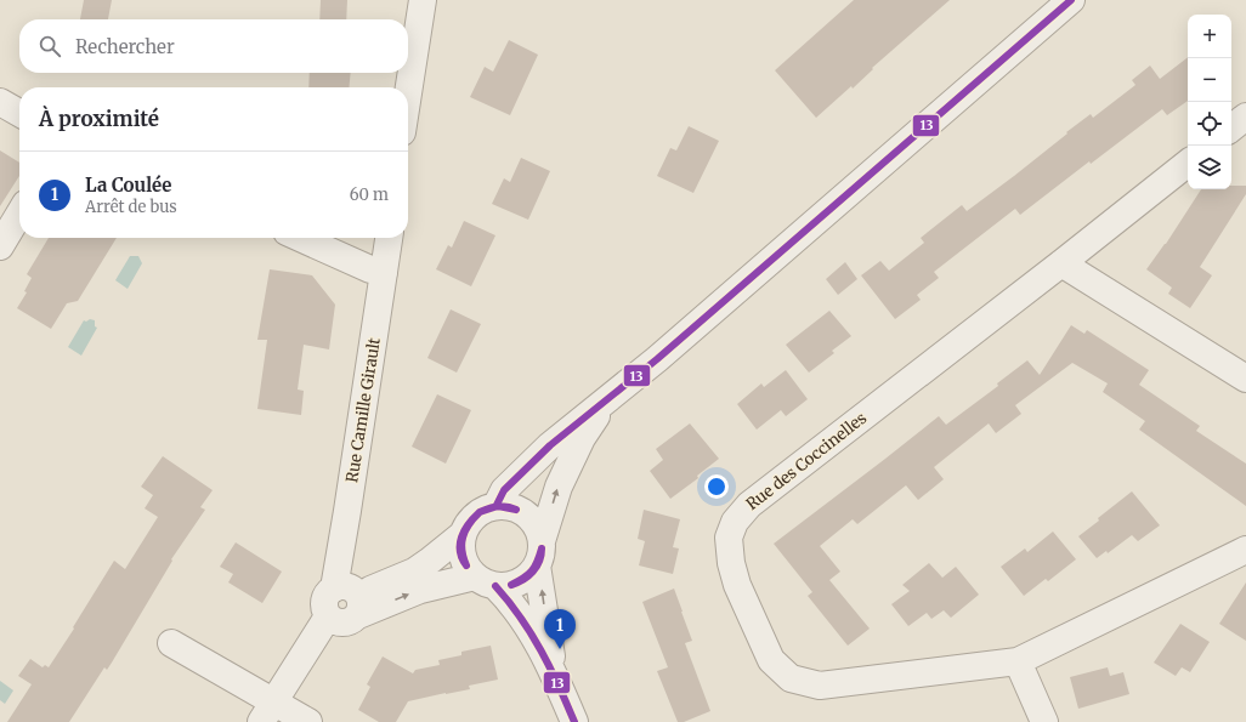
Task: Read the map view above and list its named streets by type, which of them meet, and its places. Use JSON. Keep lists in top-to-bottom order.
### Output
{
  "streets": {
    "street": ["Rue Camille Girault", "Rue des Coccinelles"]
  },
  "lines": ["transit line 13"],
  "page": {
    "map_buttons": ["+", "−"],
    "search": "Rechercher",
    "heading": "À proximité",
    "list": [
      {
        "mark": "1",
        "name": "La Coulée",
        "note": "Arrêt de bus",
        "value": "60 m"
      }
    ],
    "pins": "1"
  }
}
